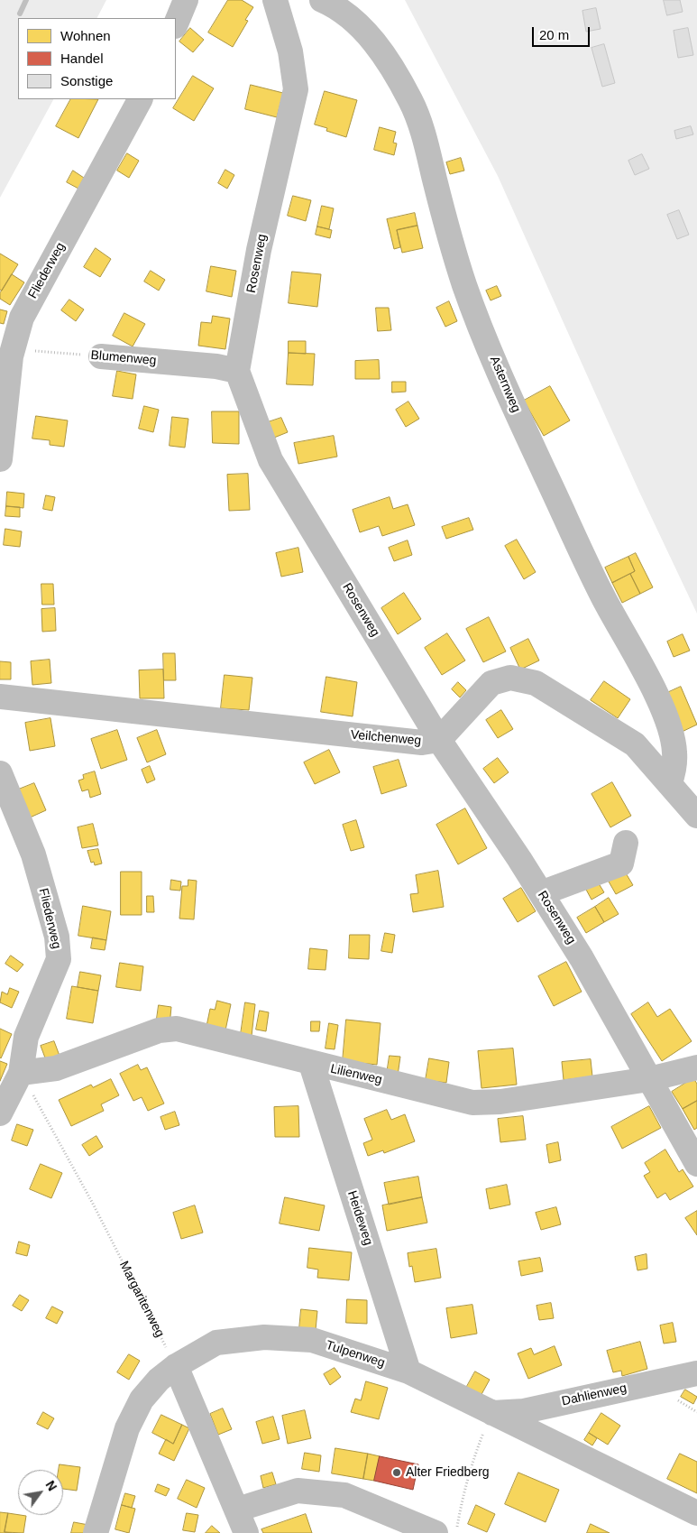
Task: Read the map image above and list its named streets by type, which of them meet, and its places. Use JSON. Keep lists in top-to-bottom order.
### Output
{
  "streets": {
    "street": [
      "Rosenweg",
      "Fliederweg",
      "Blumenweg",
      "Asternweg",
      "Veilchenweg",
      "Lilienweg",
      "Heideweg",
      "Tulpenweg",
      "Dahlienweg"
    ],
    "path": ["Margaritenweg"]
  },
  "crossings": [
    ["Rosenweg", "Blumenweg"],
    ["Rosenweg", "Veilchenweg"],
    ["Rosenweg", "Lilienweg"],
    ["Fliederweg", "Blumenweg"],
    ["Fliederweg", "Lilienweg"],
    ["Fliederweg", "Margaritenweg"],
    ["Asternweg", "Veilchenweg"],
    ["Lilienweg", "Heideweg"],
    ["Lilienweg", "Margaritenweg"],
    ["Heideweg", "Tulpenweg"],
    ["Margaritenweg", "Tulpenweg"],
    ["Tulpenweg", "Dahlienweg"]
  ],
  "places": ["Alter Friedberg"],
  "legend": ["Wohnen", "Handel", "Sonstige"],
  "scale_bar": "20 m",
  "north": "top right"
}
